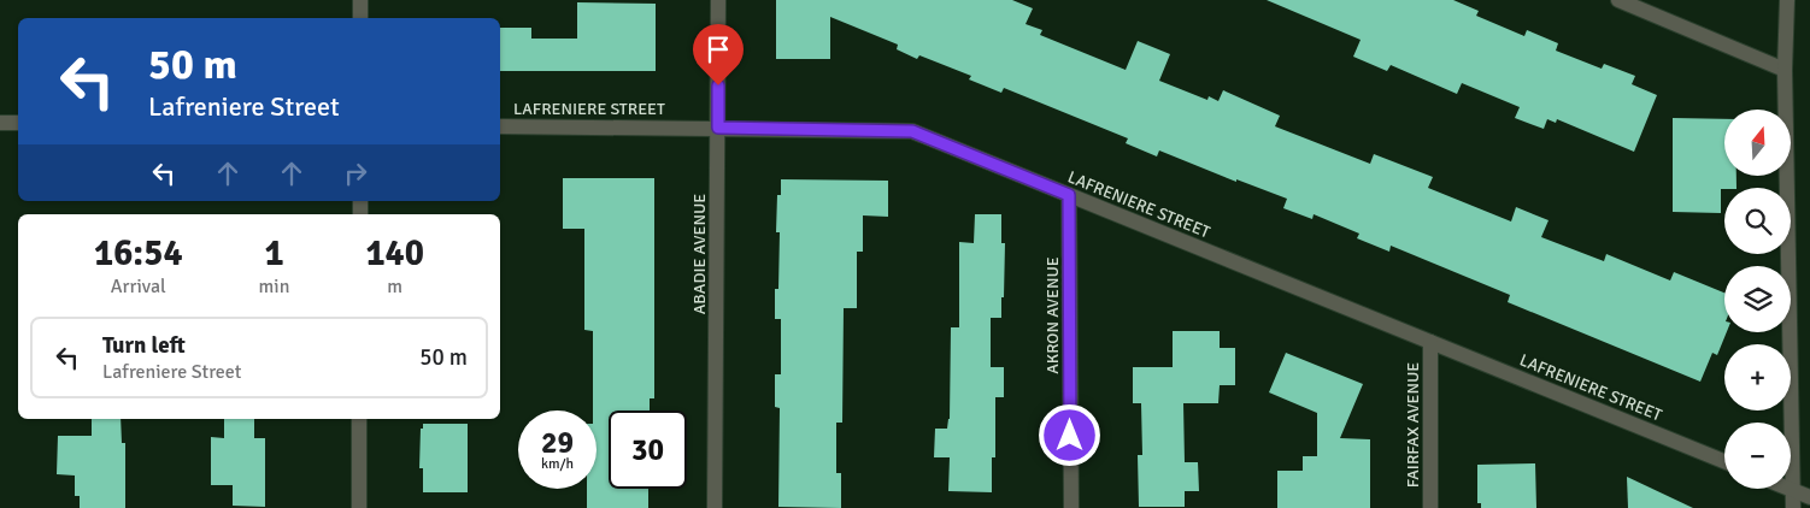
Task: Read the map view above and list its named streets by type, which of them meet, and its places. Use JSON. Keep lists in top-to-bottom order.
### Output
{
  "streets": {
    "street": [
      "LAFRENIERE STREET",
      "ABADIE AVENUE",
      "AKRON AVENUE",
      "FAIRFAX AVENUE"
    ]
  },
  "crossings": [
    ["LAFRENIERE STREET", "ABADIE AVENUE"],
    ["LAFRENIERE STREET", "AKRON AVENUE"],
    ["LAFRENIERE STREET", "FAIRFAX AVENUE"]
  ],
  "north": "top",
  "page": {
    "turn": ["50 m", "Lafreniere Street"],
    "map_buttons": ["+", "−"],
    "eta": [
      "16:54",
      "Arrival",
      "1",
      "min",
      "140",
      "m"
    ],
    "list": [
      {
        "name": "Turn left",
        "note": "Lafreniere Street",
        "value": "50 m"
      }
    ],
    "speed": "29 km/h",
    "limit": "30"
  }
}
